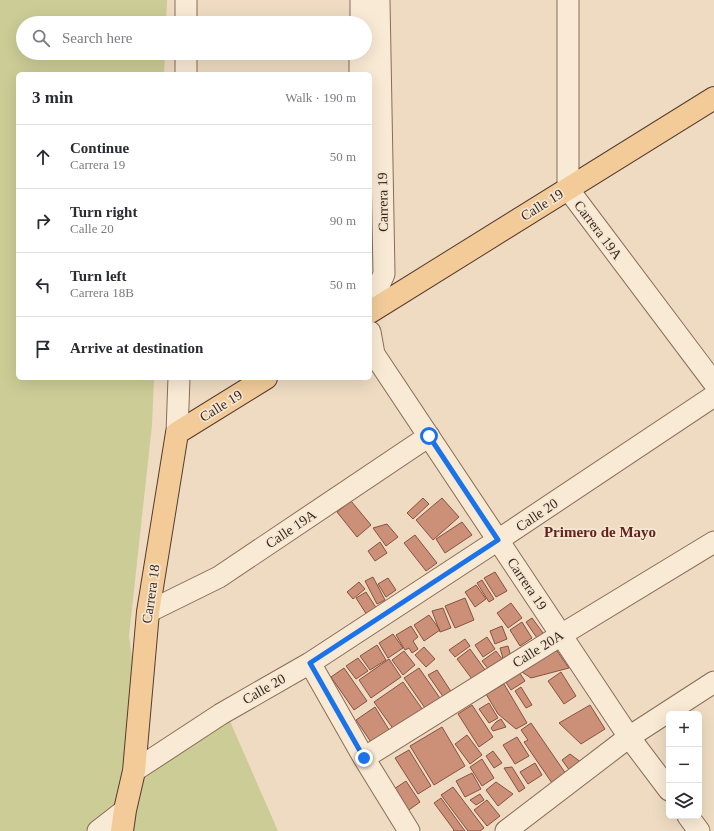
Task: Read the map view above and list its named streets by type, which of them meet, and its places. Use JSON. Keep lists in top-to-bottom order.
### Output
{
  "streets": {
    "main road": ["Calle 19", "Carrera 18"],
    "street": [
      "Carrera 19",
      "Carrera 19A",
      "Calle 20",
      "Calle 19A",
      "Calle 20A"
    ]
  },
  "crossings": [
    ["Carrera 19", "Calle 20"],
    ["Carrera 19", "Calle 19A"],
    ["Carrera 19", "Calle 20A"],
    ["Calle 19", "Carrera 19A"],
    ["Calle 19", "Carrera 18"],
    ["Calle 20", "Carrera 18"],
    ["Calle 19A", "Carrera 18"]
  ],
  "districts": ["Primero de Mayo"],
  "page": {
    "search": "Search here",
    "heading": ["3 min", "Walk · 190 m"],
    "list": [
      ["Continue", "Carrera 19", "50 m"],
      ["Turn right", "Calle 20", "90 m"],
      ["Turn left", "Carrera 18B", "50 m"],
      "Arrive at destination"
    ],
    "map_buttons": ["+", "−"]
  }
}
